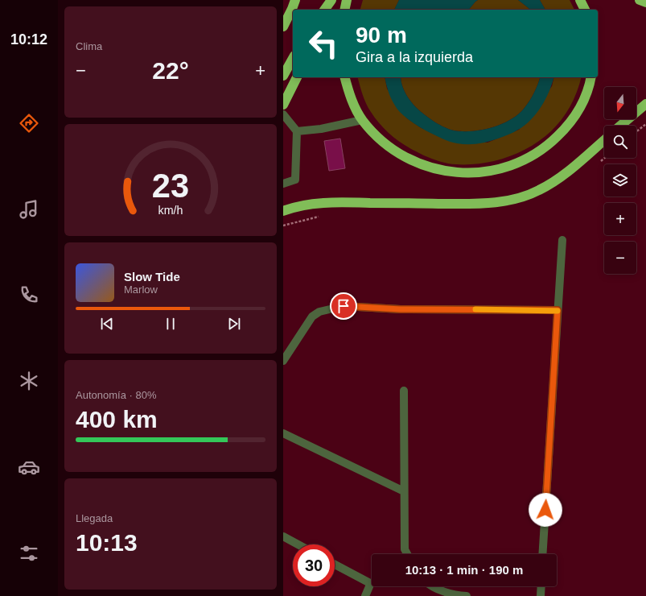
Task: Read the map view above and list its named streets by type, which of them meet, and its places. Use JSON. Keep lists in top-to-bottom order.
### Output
{
  "north": "bottom",
  "page": {
    "tabs": "10:12",
    "tile": [
      "Clima",
      ["Autonomía · 80%", "400 km"],
      ["Llegada", "10:13"]
    ],
    "turn": ["90 m", "Gira a la izquierda"],
    "heat": ["−", "22°", "+"],
    "map_buttons": ["+", "−"],
    "song": ["Slow Tide", "Marlow"],
    "limit": "30",
    "trip": "10:13 · 1 min · 190 m",
    "gauge": ["23", "km/h"]
  }
}
